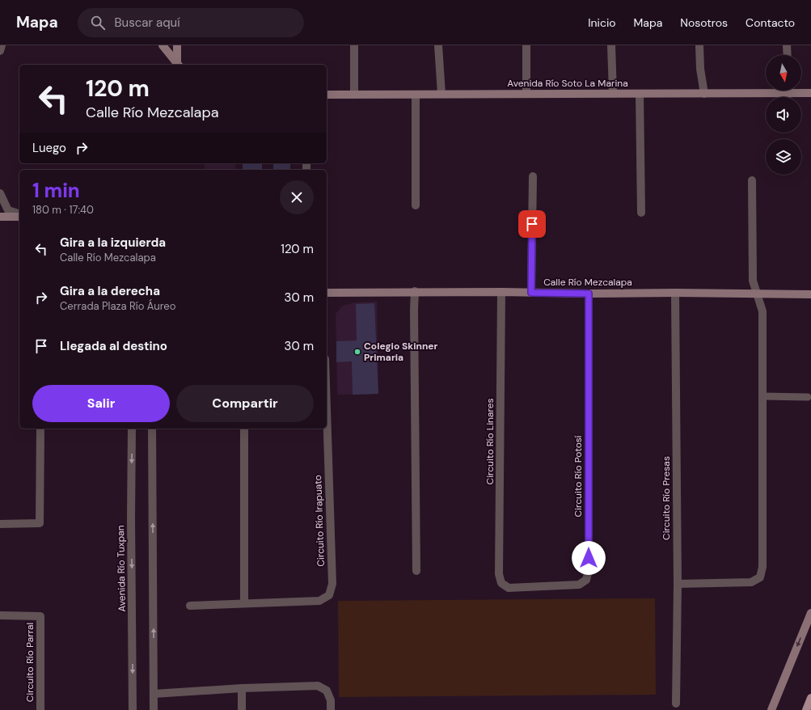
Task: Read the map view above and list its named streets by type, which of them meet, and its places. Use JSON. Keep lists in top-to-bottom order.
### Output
{
  "streets": {
    "street": [
      "Avenida Río Soto La Marina",
      "Calle Río Mezcalapa",
      "Circuito Río Linares",
      "Circuito Río Potosí",
      "Circuito Río Presas",
      "Circuito Río Irapuato",
      "Avenida Río Tuxpan",
      "Circuito Río Parral"
    ]
  },
  "crossings": [
    ["Calle Río Mezcalapa", "Circuito Río Linares"],
    ["Calle Río Mezcalapa", "Circuito Río Potosí"],
    ["Calle Río Mezcalapa", "Circuito Río Presas"],
    ["Circuito Río Linares", "Circuito Río Potosí"]
  ],
  "places": ["Colegio Skinner Primaria"],
  "north": "bottom",
  "page": {
    "header": "Mapa",
    "search": "Buscar aquí",
    "nav": [
      "Inicio",
      "Mapa",
      "Nosotros",
      "Contacto"
    ],
    "turn": ["120 m", "Calle Río Mezcalapa"],
    "then": "Luego",
    "heading": ["1 min", "180 m · 17:40"],
    "list": [
      {
        "name": "Gira a la izquierda",
        "note": "Calle Río Mezcalapa",
        "value": "120 m"
      },
      {
        "name": "Gira a la derecha",
        "note": "Cerrada Plaza Río Áureo",
        "value": "30 m"
      },
      {
        "name": "Llegada al destino",
        "value": "30 m"
      }
    ],
    "buttons": ["Salir", "Compartir"]
  }
}
